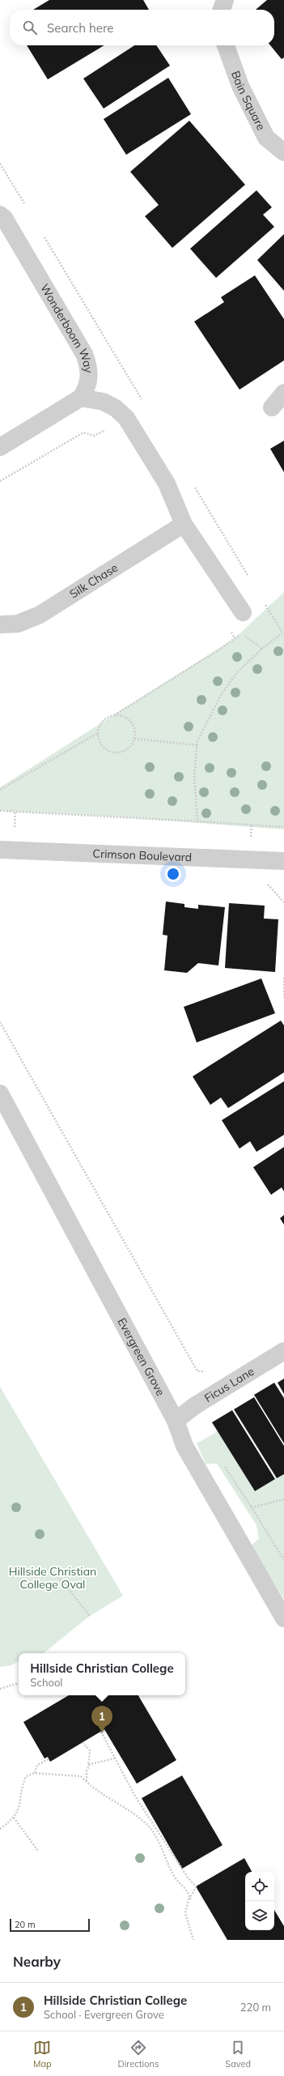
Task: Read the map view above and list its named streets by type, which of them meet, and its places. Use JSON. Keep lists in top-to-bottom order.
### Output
{
  "streets": {
    "street": [
      "Bain Square",
      "Wonderboom Way",
      "Silk Chase",
      "Crimson Boulevard",
      "Evergreen Grove",
      "Ficus Lane"
    ]
  },
  "crossings": [
    ["Evergreen Grove", "Ficus Lane"]
  ],
  "parks": ["Hillside Christian College Oval"],
  "scale_bar": "20 m",
  "page": {
    "search": "Search here",
    "popup": ["Hillside Christian College", "School"],
    "pins": "1",
    "scale": "20 m",
    "heading": "Nearby",
    "list": [
      {
        "mark": "1",
        "name": "Hillside Christian College",
        "note": "School · Evergreen Grove",
        "value": "220 m"
      }
    ],
    "nav": ["Map", "Directions", "Saved"]
  }
}
